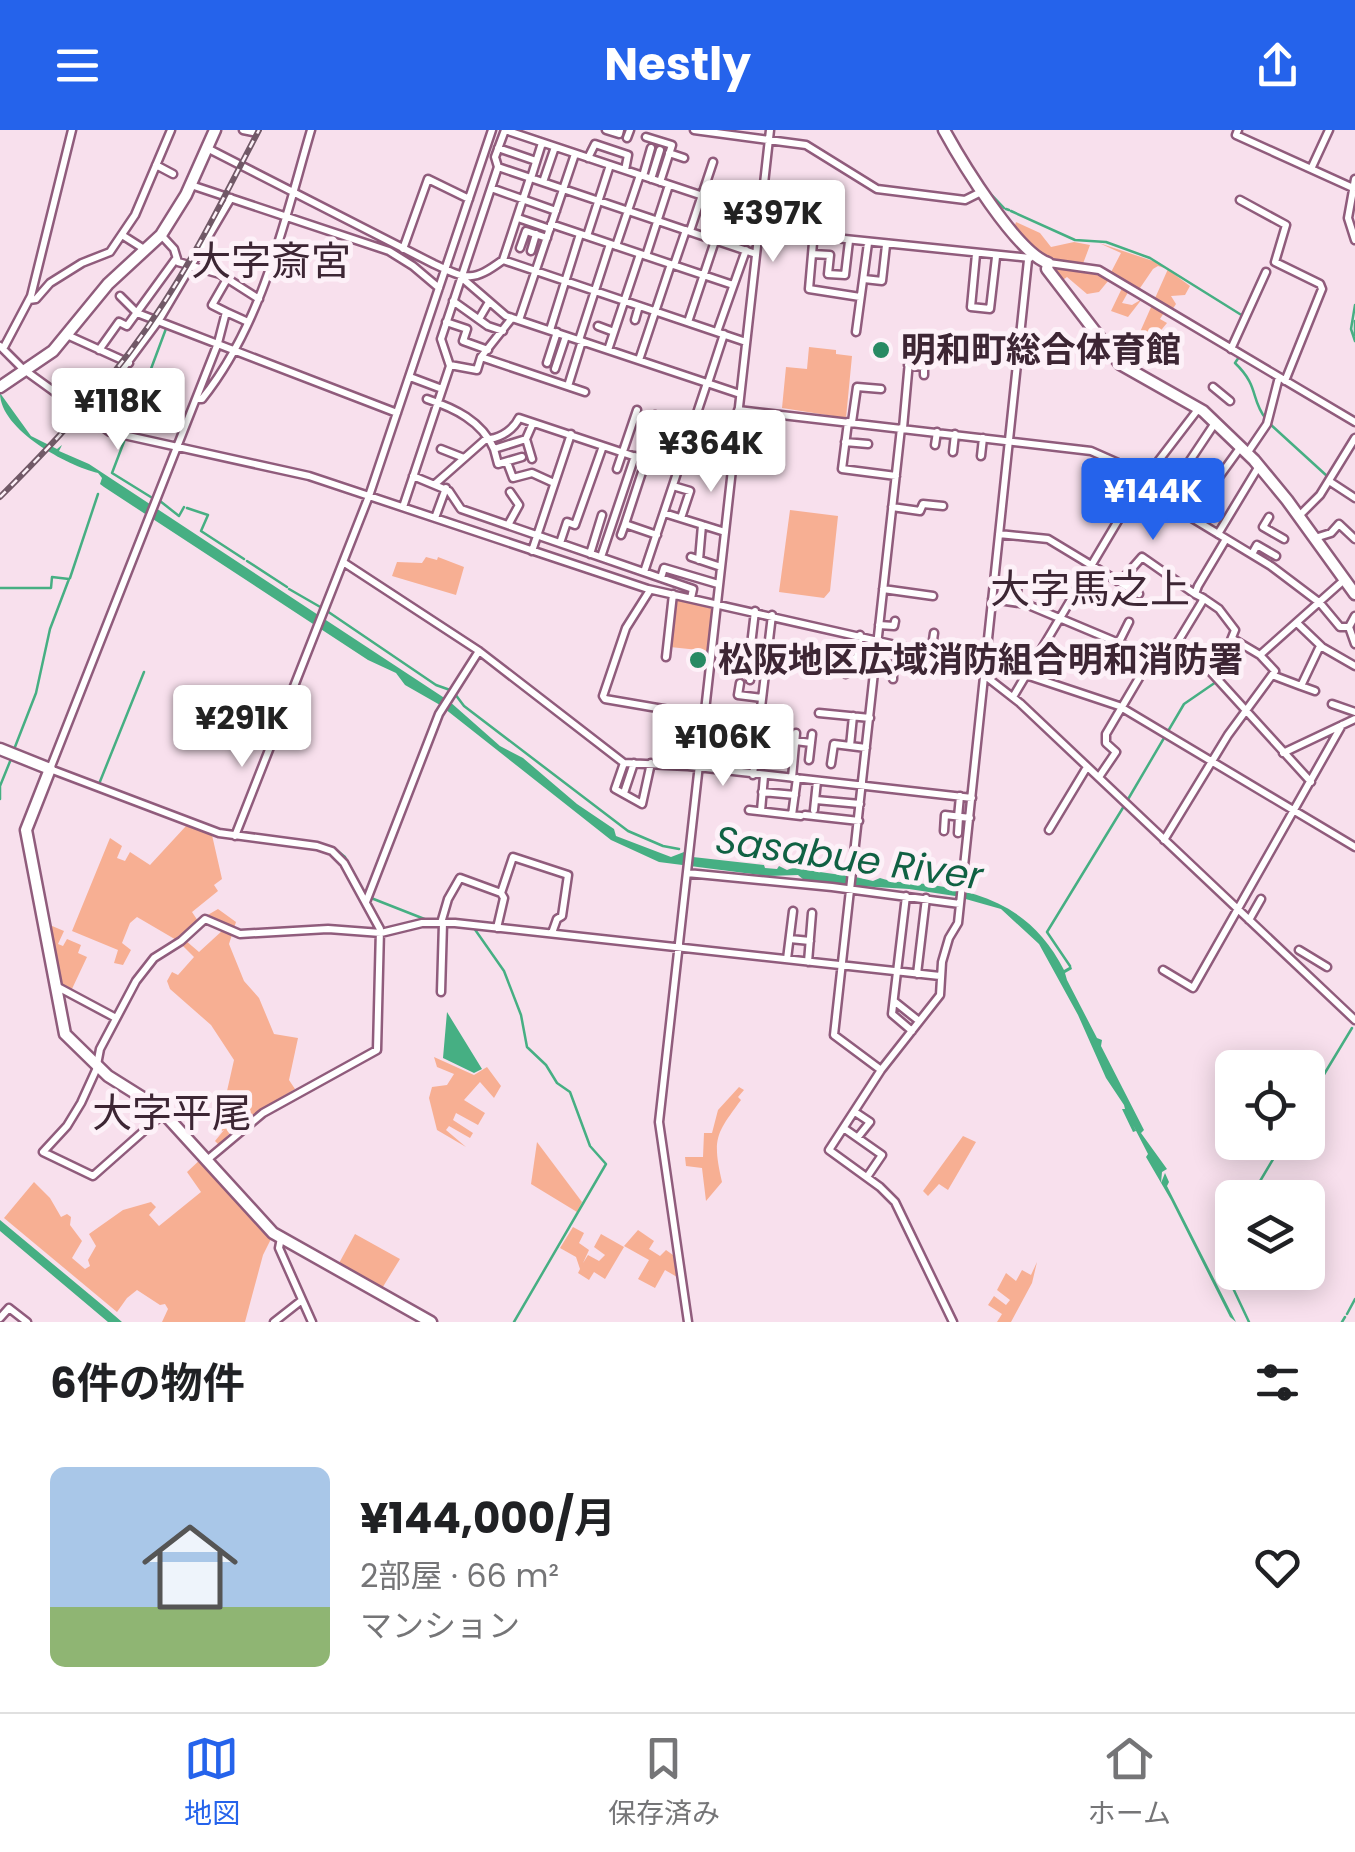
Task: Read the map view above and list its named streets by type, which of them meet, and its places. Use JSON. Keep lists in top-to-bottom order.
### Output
{
  "districts": ["大字斎宮", "大字馬之上", "大字平尾"],
  "water": ["Sasabue River"],
  "places": ["明和町総合体育館", "松阪地区広域消防組合明和消防署"],
  "page": {
    "header": "Nestly",
    "price": [
      "¥397K",
      "¥118K",
      "¥364K",
      "¥144K",
      "¥291K",
      "¥106K"
    ],
    "heading": "6件の物件",
    "list": [
      {
        "name": "¥144,000/月",
        "note": "2部屋 · 66 m² · マンション"
      }
    ],
    "tabs": ["地図", "保存済み", "ホーム"]
  }
}
